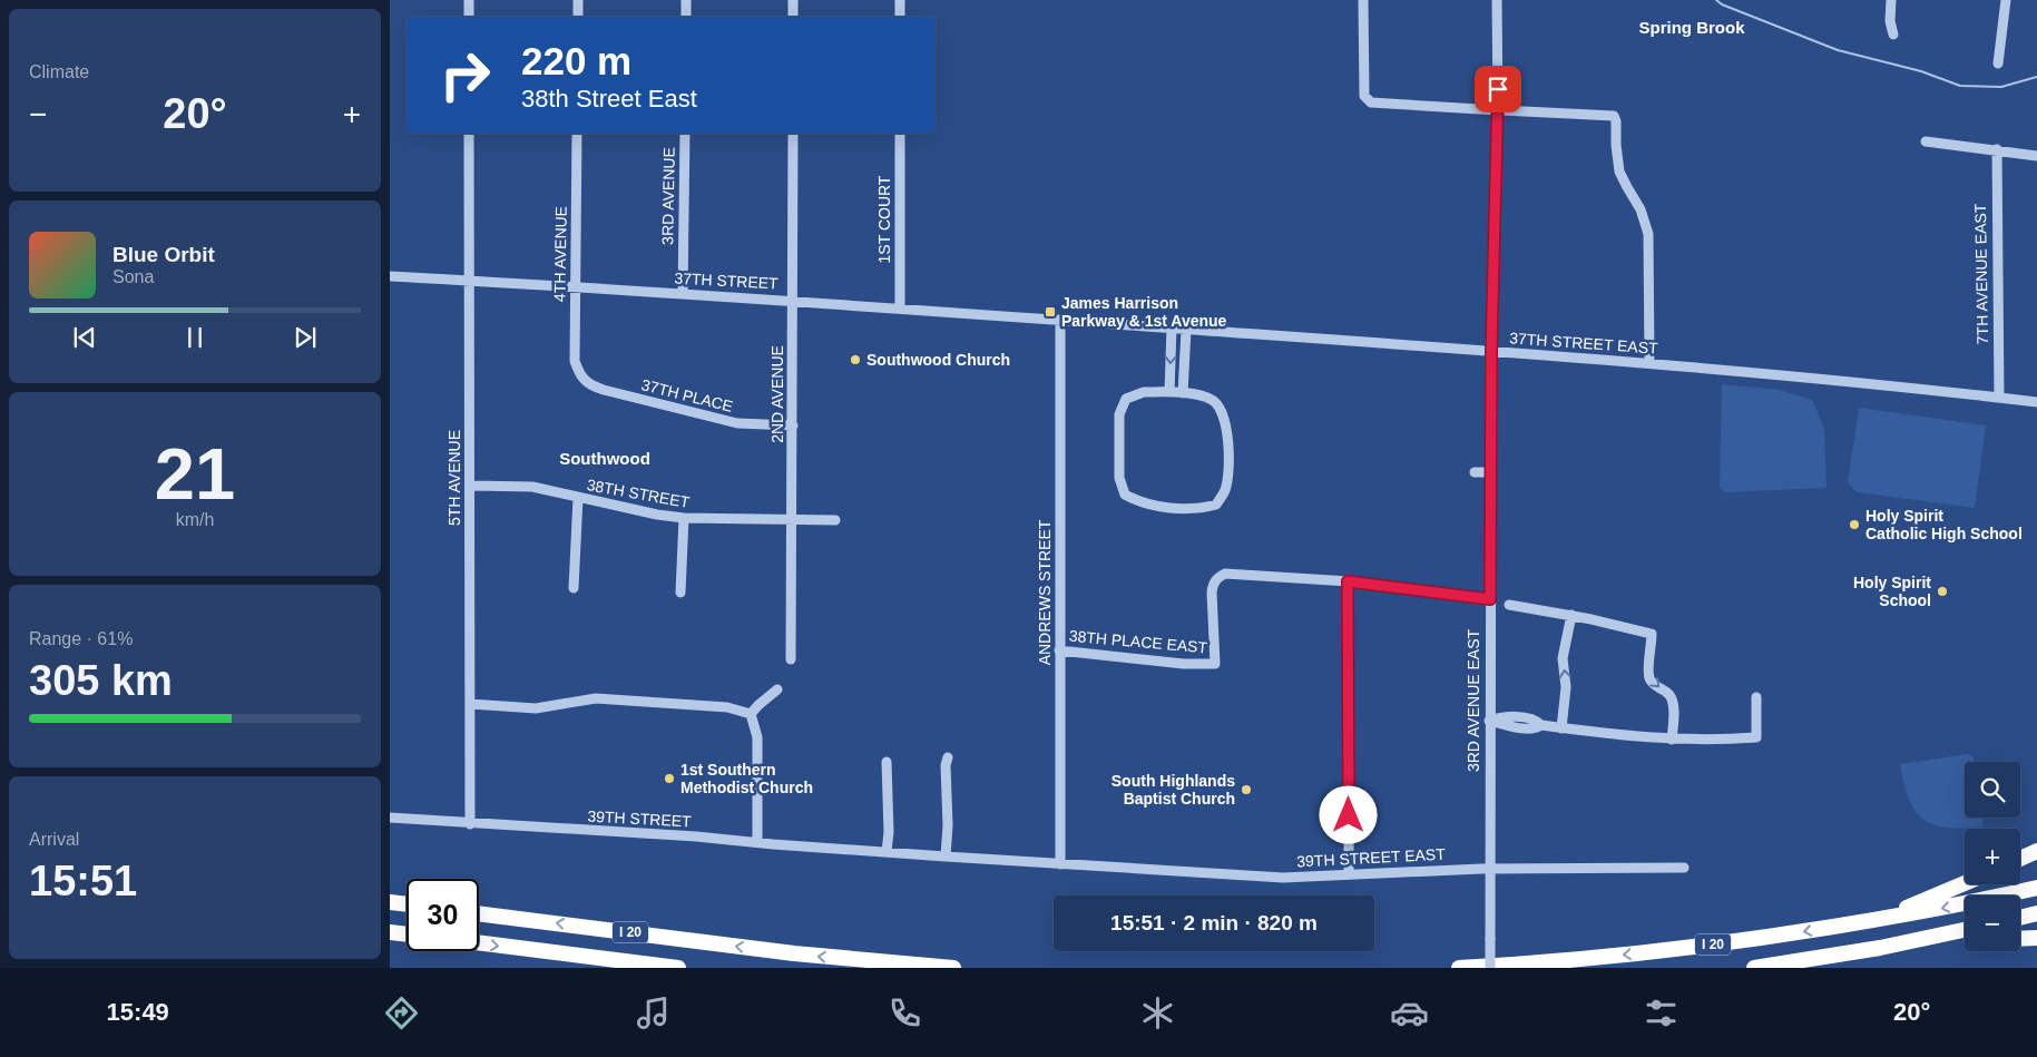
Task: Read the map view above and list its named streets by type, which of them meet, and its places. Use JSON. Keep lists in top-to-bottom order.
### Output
{
  "streets": {
    "highway": ["I 20"],
    "street": [
      "3RD AVENUE",
      "1ST COURT",
      "4TH AVENUE",
      "7TH AVENUE EAST",
      "37TH STREET",
      "37TH STREET EAST",
      "2ND AVENUE",
      "37TH PLACE",
      "5TH AVENUE",
      "38TH STREET",
      "ANDREWS STREET",
      "38TH PLACE EAST",
      "3RD AVENUE EAST",
      "39TH STREET",
      "39TH STREET EAST"
    ]
  },
  "crossings": [
    ["3RD AVENUE", "37TH STREET"],
    ["1ST COURT", "37TH STREET"],
    ["4TH AVENUE", "37TH STREET"],
    ["4TH AVENUE", "37TH PLACE"],
    ["7TH AVENUE EAST", "37TH STREET EAST"],
    ["37TH STREET", "37TH STREET EAST"],
    ["37TH STREET", "2ND AVENUE"],
    ["37TH STREET", "5TH AVENUE"],
    ["37TH STREET", "ANDREWS STREET"],
    ["37TH STREET EAST", "ANDREWS STREET"],
    ["37TH STREET EAST", "3RD AVENUE EAST"],
    ["2ND AVENUE", "37TH PLACE"],
    ["2ND AVENUE", "38TH STREET"],
    ["5TH AVENUE", "38TH STREET"],
    ["5TH AVENUE", "39TH STREET"],
    ["ANDREWS STREET", "38TH PLACE EAST"],
    ["ANDREWS STREET", "39TH STREET"],
    ["ANDREWS STREET", "39TH STREET EAST"],
    ["3RD AVENUE EAST", "39TH STREET EAST"],
    ["39TH STREET", "39TH STREET EAST"]
  ],
  "districts": ["Spring Brook", "Southwood"],
  "places": {
    "transit": ["James Harrison Parkway & 1st Avenue"],
    "other": [
      "Southwood Church",
      "Holy Spirit Catholic High School",
      "Holy Spirit School",
      "1st Southern Methodist Church",
      "South Highlands Baptist Church"
    ]
  },
  "page": {
    "tile": [
      "Climate",
      ["21", "km/h"],
      ["Range · 61%", "305 km"],
      ["Arrival", "15:51"]
    ],
    "turn": ["220 m", "38th Street East"],
    "heat": ["−", "20°", "+"],
    "song": ["Blue Orbit", "Sona"],
    "map_buttons": ["+", "−"],
    "limit": "30",
    "trip": "15:51 · 2 min · 820 m",
    "tabs": ["15:49", "20°"]
  }
}
